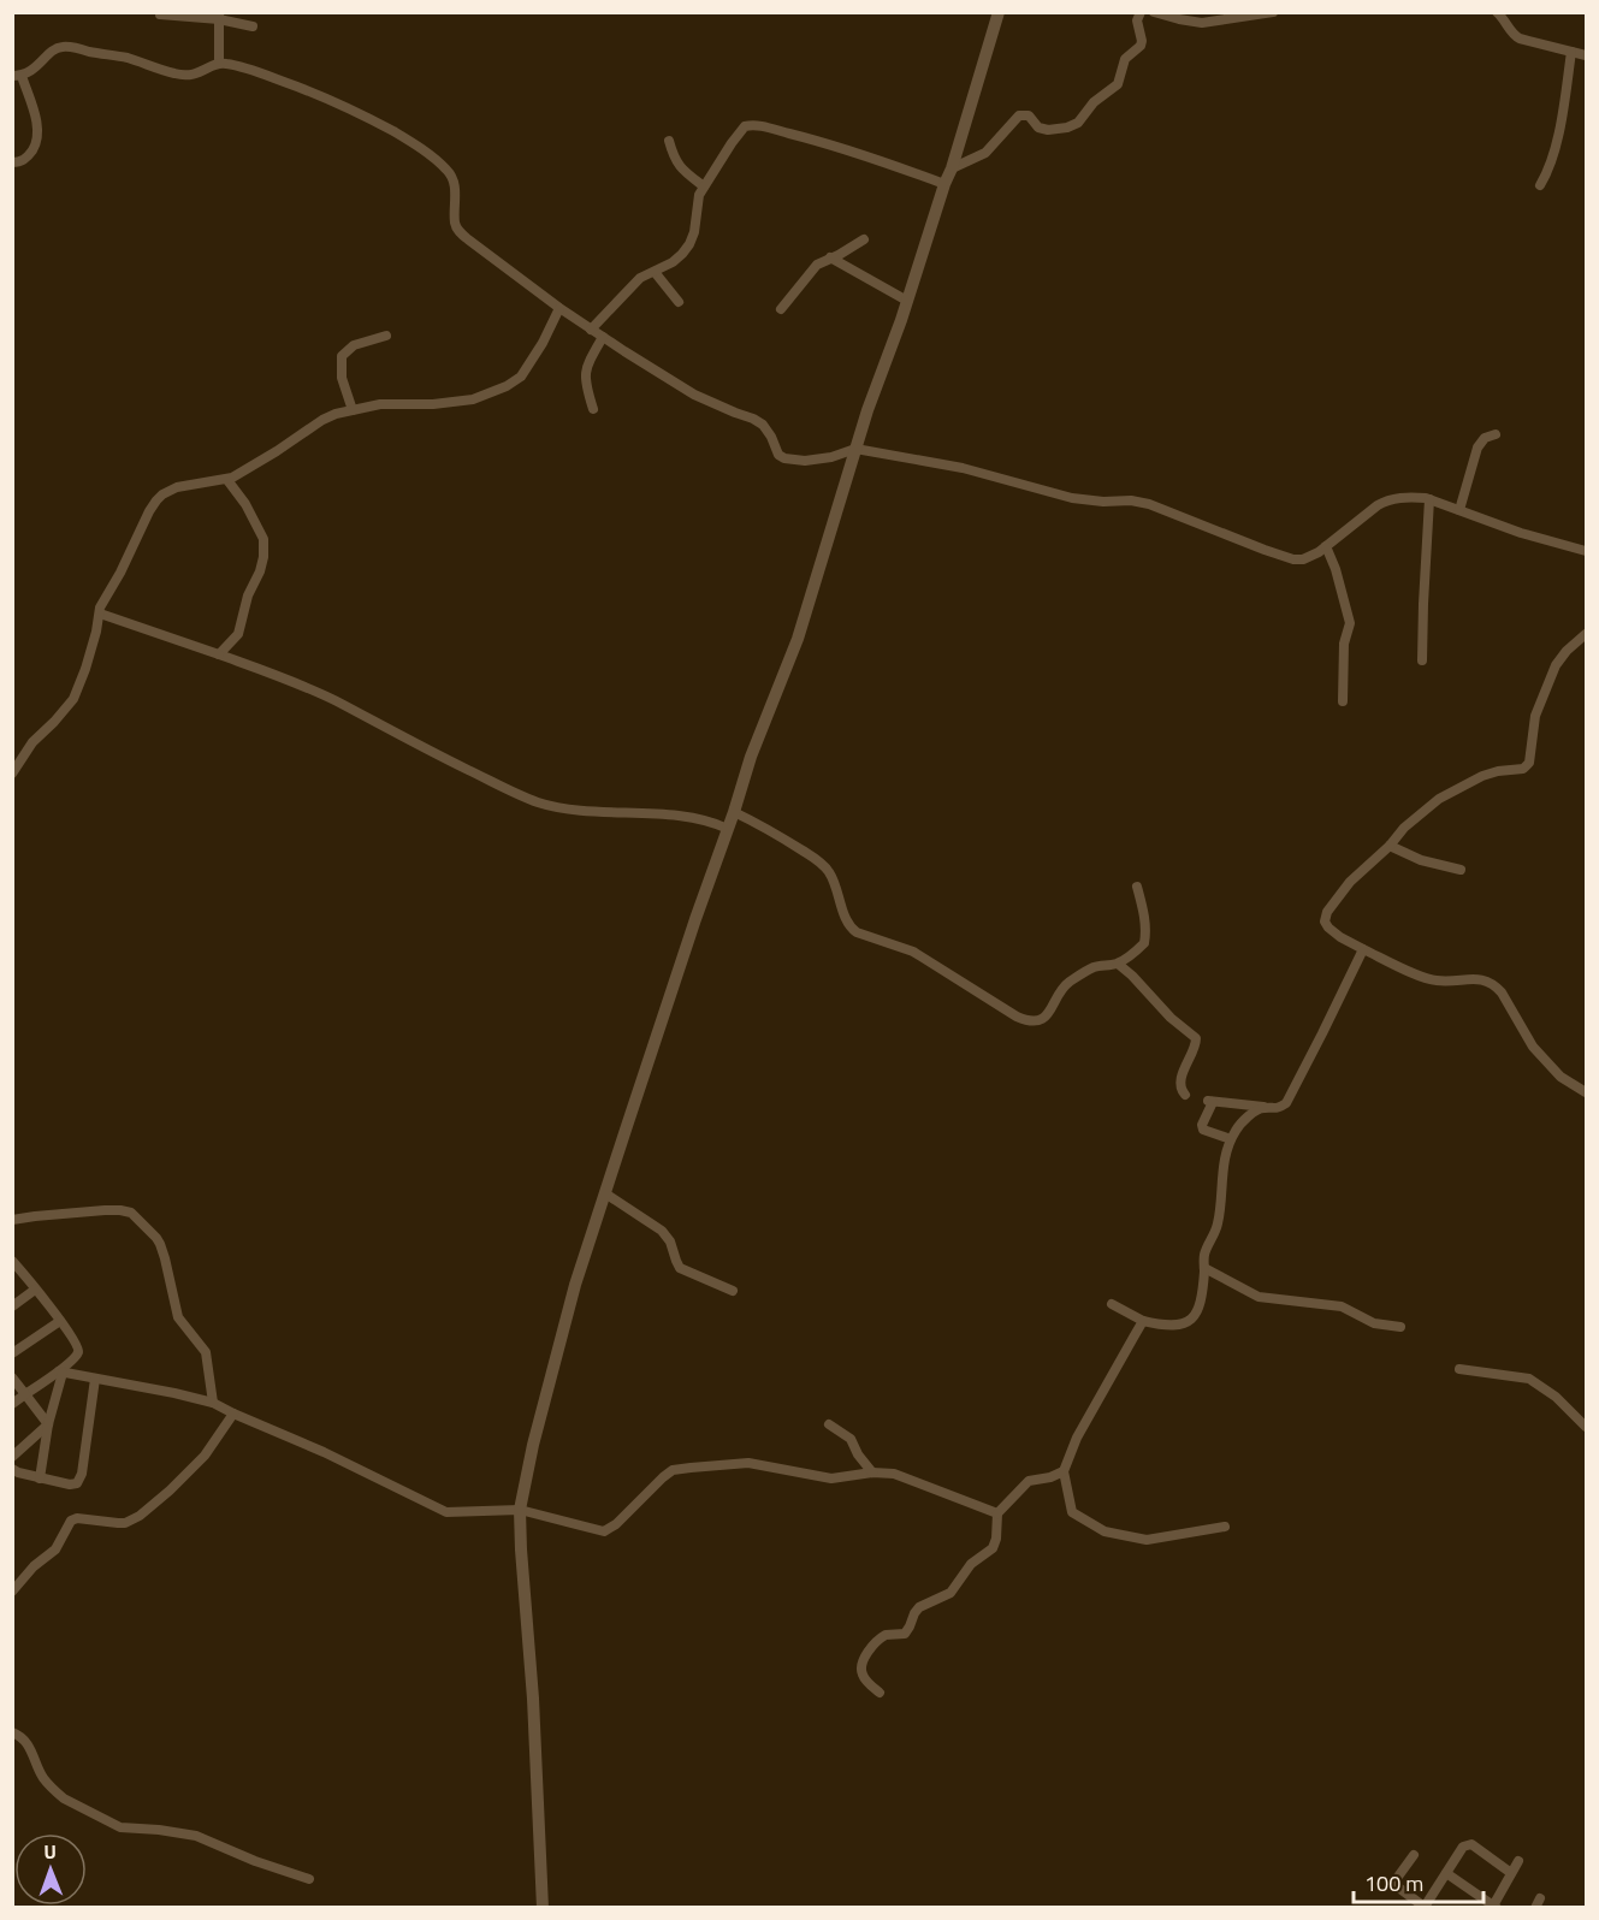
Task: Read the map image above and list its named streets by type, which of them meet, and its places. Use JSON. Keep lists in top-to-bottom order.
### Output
{
  "scale_bar": "100 m",
  "north": "top"
}
